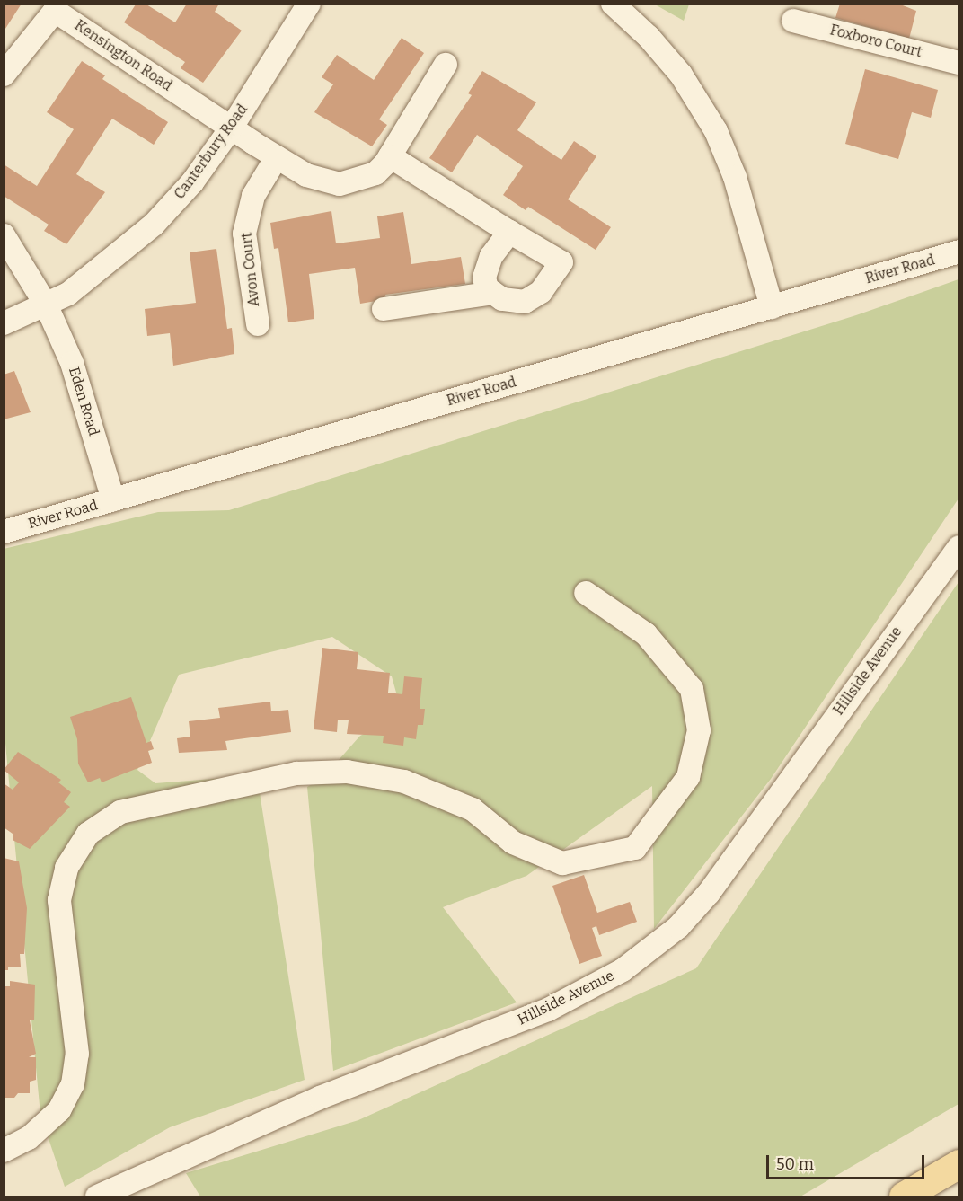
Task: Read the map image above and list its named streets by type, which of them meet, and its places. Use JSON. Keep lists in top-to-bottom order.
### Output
{
  "streets": {
    "street": [
      "Foxboro Court",
      "Kensington Road",
      "Canterbury Road",
      "Avon Court",
      "River Road",
      "Eden Road",
      "Hillside Avenue"
    ]
  },
  "crossings": [
    ["Kensington Road", "Canterbury Road"],
    ["Canterbury Road", "Eden Road"],
    ["River Road", "Eden Road"]
  ],
  "scale_bar": "50 m"
}
